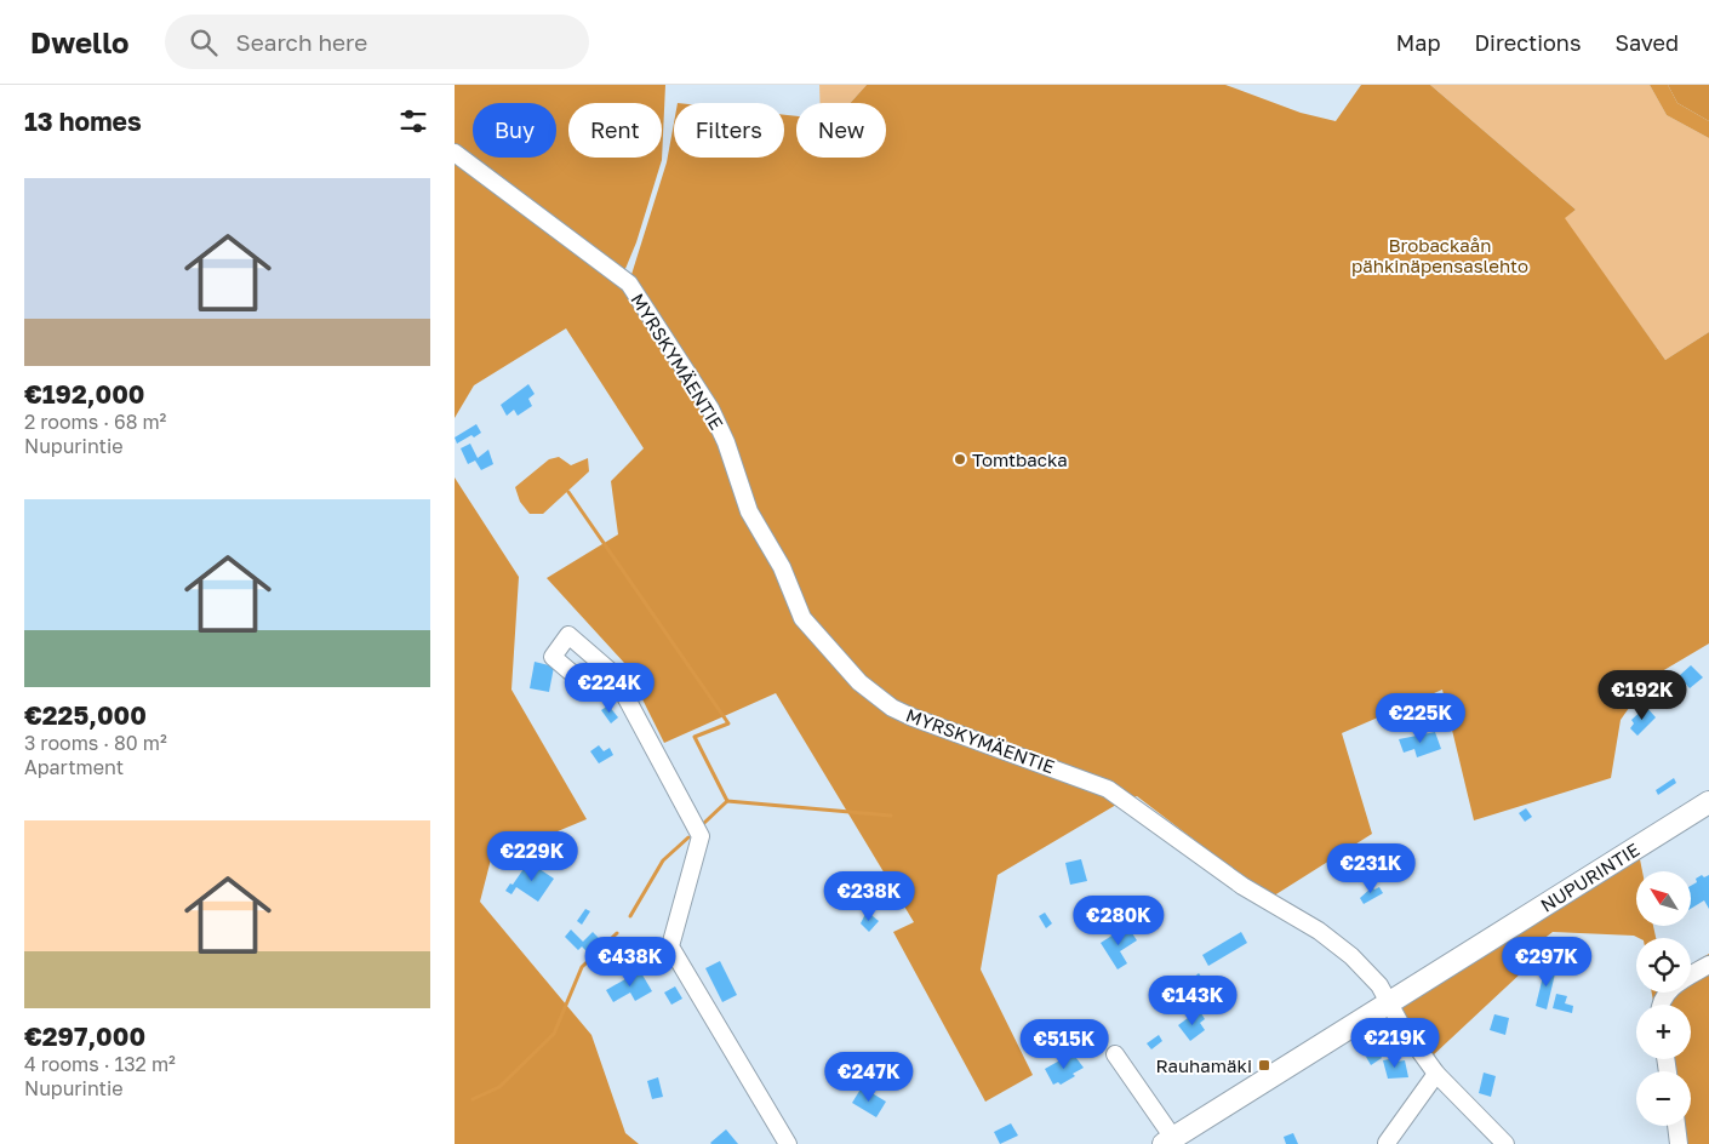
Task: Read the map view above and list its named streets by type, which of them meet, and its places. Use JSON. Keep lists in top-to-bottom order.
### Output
{
  "streets": {
    "main road": ["NUPURINTIE"],
    "street": ["MYRSKYMÄENTIE"]
  },
  "crossings": [
    ["MYRSKYMÄENTIE", "NUPURINTIE"]
  ],
  "parks": ["Brobackaån pähkinäpensaslehto"],
  "places": {
    "other": ["Tomtbacka"],
    "transit": ["Rauhamäki"]
  },
  "north": "top left",
  "page": {
    "header": "Dwello",
    "search": "Search here",
    "nav": ["Map", "Directions", "Saved"],
    "heading": "13 homes",
    "chip": [
      "Buy",
      "Rent",
      "Filters",
      "New"
    ],
    "list": [
      {
        "name": "€192,000",
        "note": "2 rooms · 68 m² · Nupurintie"
      },
      {
        "name": "€225,000",
        "note": "3 rooms · 80 m² · Apartment"
      },
      {
        "name": "€297,000",
        "note": "4 rooms · 132 m² · Nupurintie"
      }
    ],
    "price": [
      "€224K",
      "€192K",
      "€225K",
      "€229K",
      "€231K",
      "€238K",
      "€280K",
      "€438K",
      "€297K",
      "€143K",
      "€219K",
      "€515K",
      "€247K"
    ],
    "map_buttons": ["+", "−"]
  }
}
